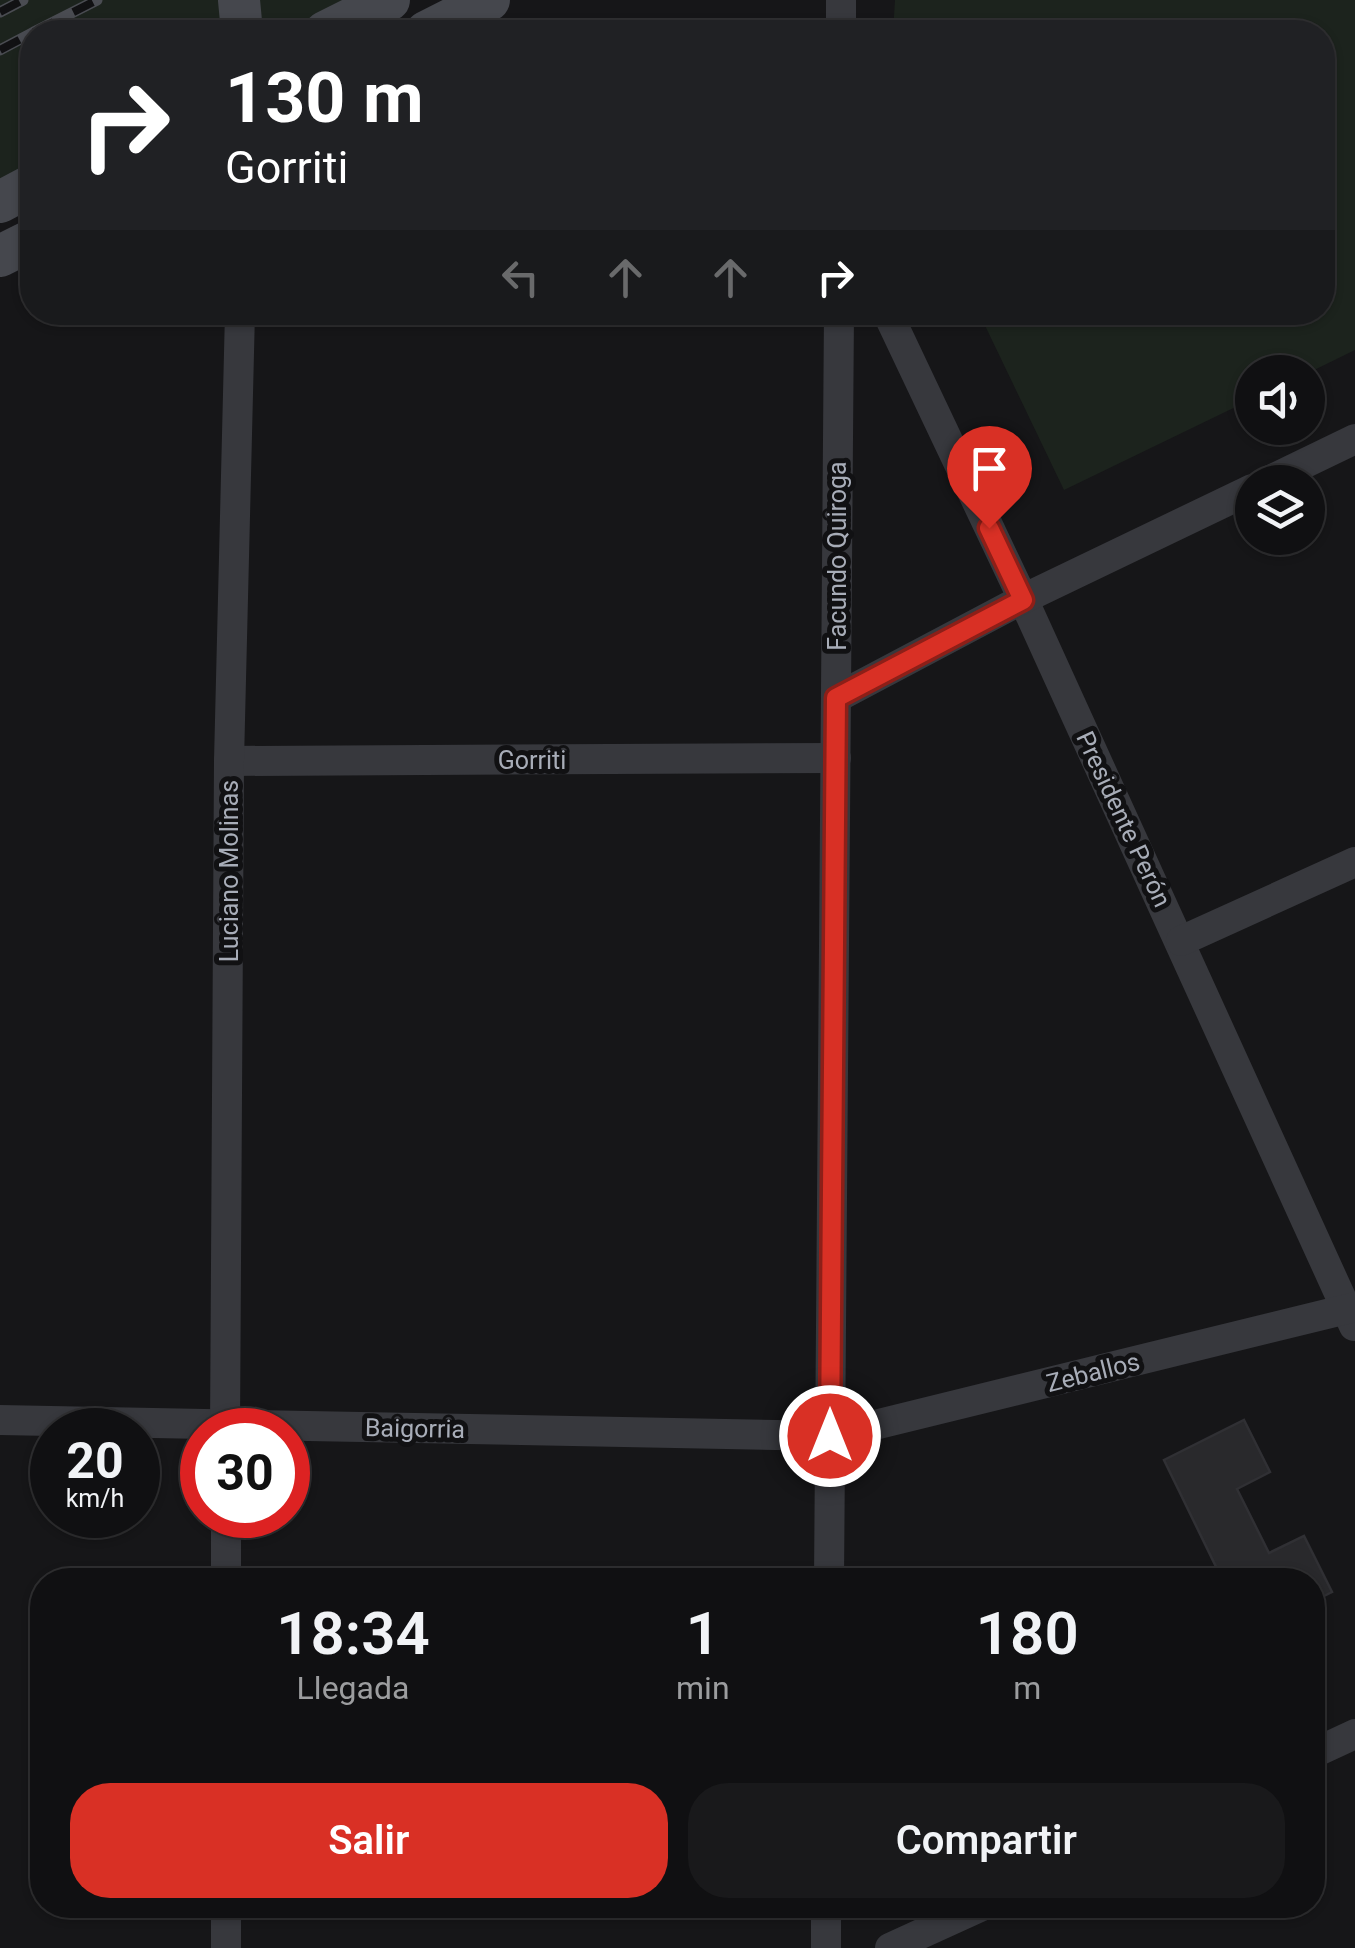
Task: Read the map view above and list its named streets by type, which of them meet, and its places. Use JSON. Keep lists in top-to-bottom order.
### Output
{
  "streets": {
    "street": [
      "Facundo Quiroga",
      "Gorriti",
      "Presidente Perón",
      "Luciano Molinas",
      "Zeballos",
      "Baigorria"
    ]
  },
  "crossings": [
    ["Facundo Quiroga", "Gorriti"],
    ["Facundo Quiroga", "Zeballos"],
    ["Facundo Quiroga", "Baigorria"],
    ["Gorriti", "Luciano Molinas"],
    ["Presidente Perón", "Zeballos"],
    ["Zeballos", "Baigorria"]
  ],
  "page": {
    "turn": ["130 m", "Gorriti"],
    "speed": "20 km/h",
    "limit": "30",
    "eta": [
      "18:34",
      "Llegada",
      "1",
      "min",
      "180",
      "m"
    ],
    "buttons": ["Salir", "Compartir"]
  }
}
